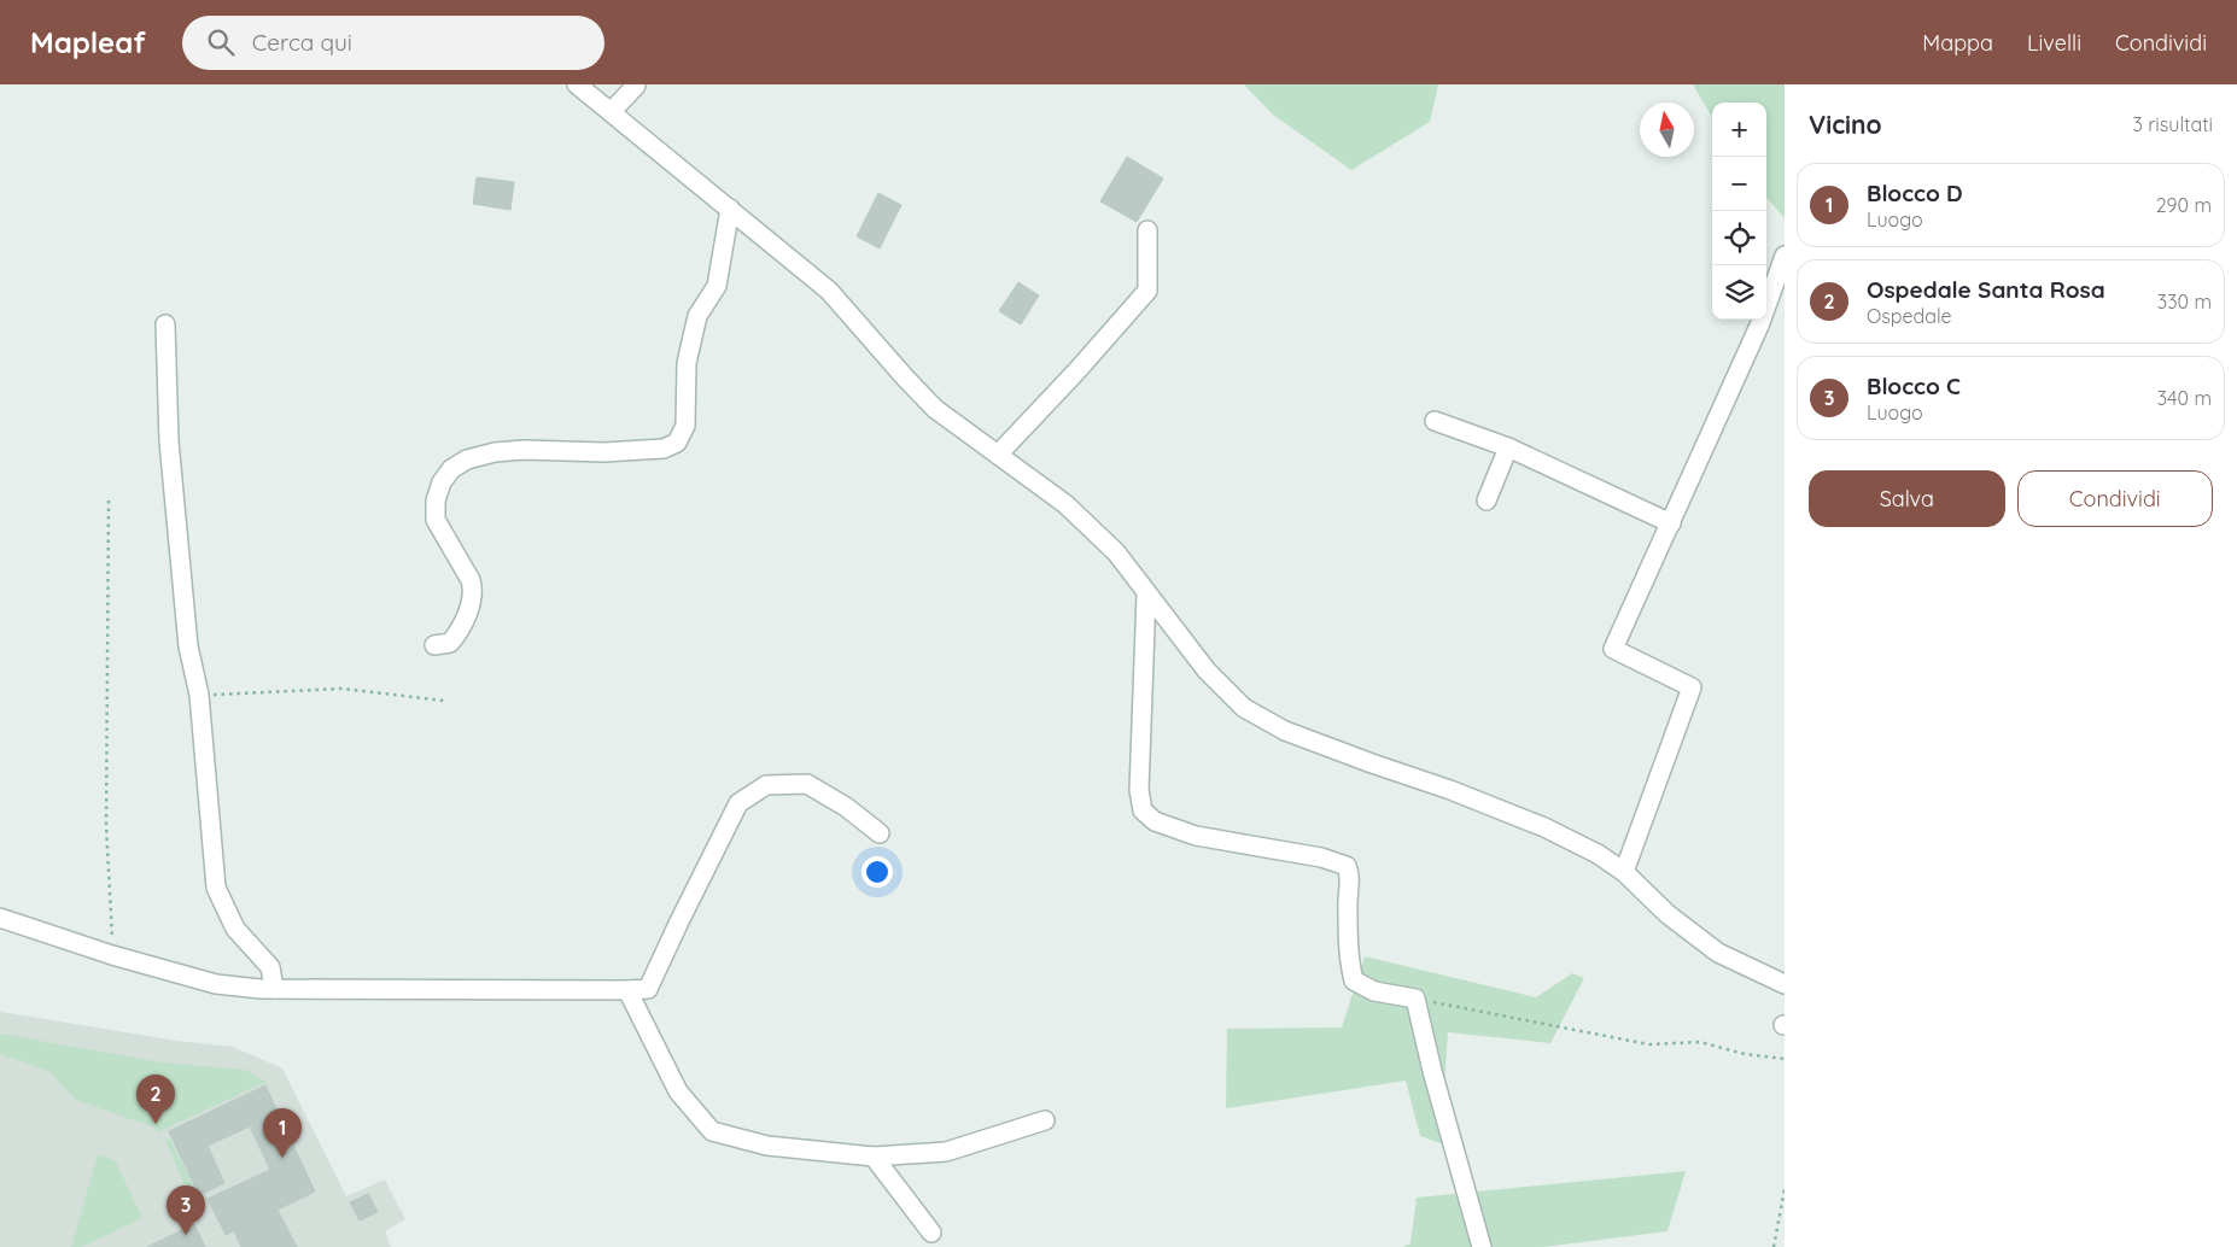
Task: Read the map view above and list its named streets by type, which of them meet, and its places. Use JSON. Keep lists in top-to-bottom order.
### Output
{
  "north": "top",
  "page": {
    "header": "Mapleaf",
    "search": "Cerca qui",
    "nav": ["Mappa", "Livelli", "Condividi"],
    "heading": ["Vicino", "3 risultati"],
    "map_buttons": ["+", "−"],
    "list": [
      {
        "mark": "1",
        "name": "Blocco D",
        "note": "Luogo",
        "value": "290 m"
      },
      {
        "mark": "2",
        "name": "Ospedale Santa Rosa",
        "note": "Ospedale",
        "value": "330 m"
      },
      {
        "mark": "3",
        "name": "Blocco C",
        "note": "Luogo",
        "value": "340 m"
      }
    ],
    "buttons": ["Salva", "Condividi"],
    "pins": ["2", "1", "3"]
  }
}
